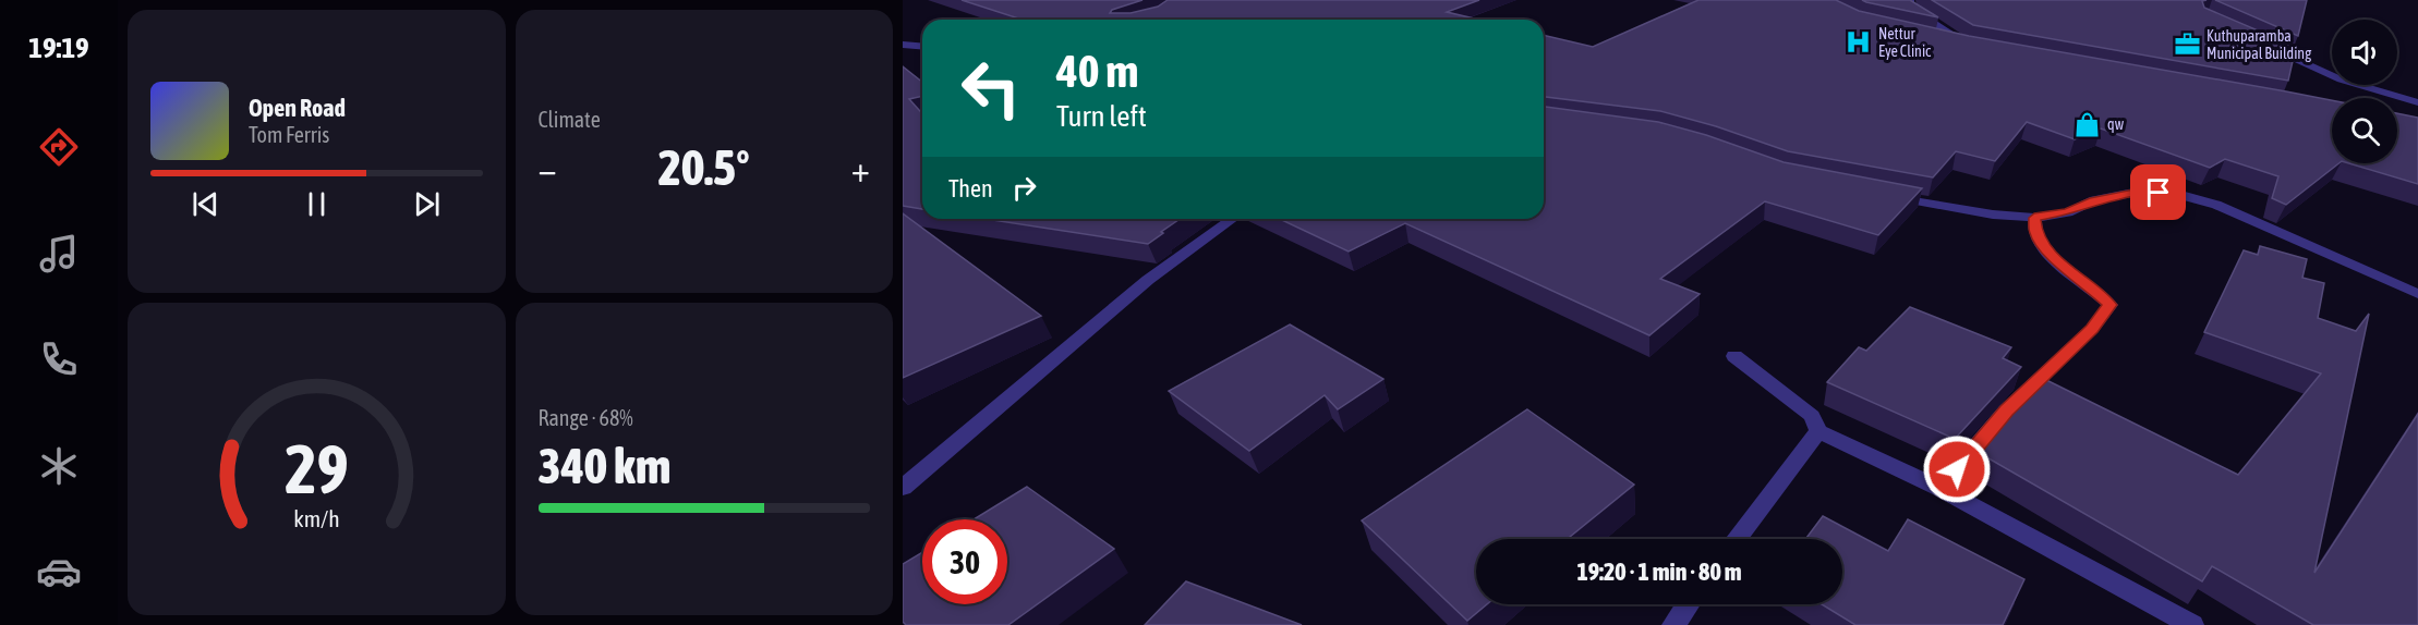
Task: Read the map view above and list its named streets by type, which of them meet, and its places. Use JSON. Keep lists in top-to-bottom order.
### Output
{
  "places": {
    "hospital": ["Nettur Eye Clinic"],
    "office": ["Kuthuparamba Municipal Building"],
    "shop": ["qw"]
  },
  "page": {
    "tabs": "19:19",
    "tile": [
      "Climate",
      ["Range · 68%", "340 km"]
    ],
    "turn": ["40 m", "Turn left"],
    "song": ["Open Road", "Tom Ferris"],
    "heat": ["−", "20.5°", "+"],
    "then": "Then",
    "limit": "30",
    "trip": "19:20 · 1 min · 80 m",
    "gauge": ["29", "km/h"]
  }
}
